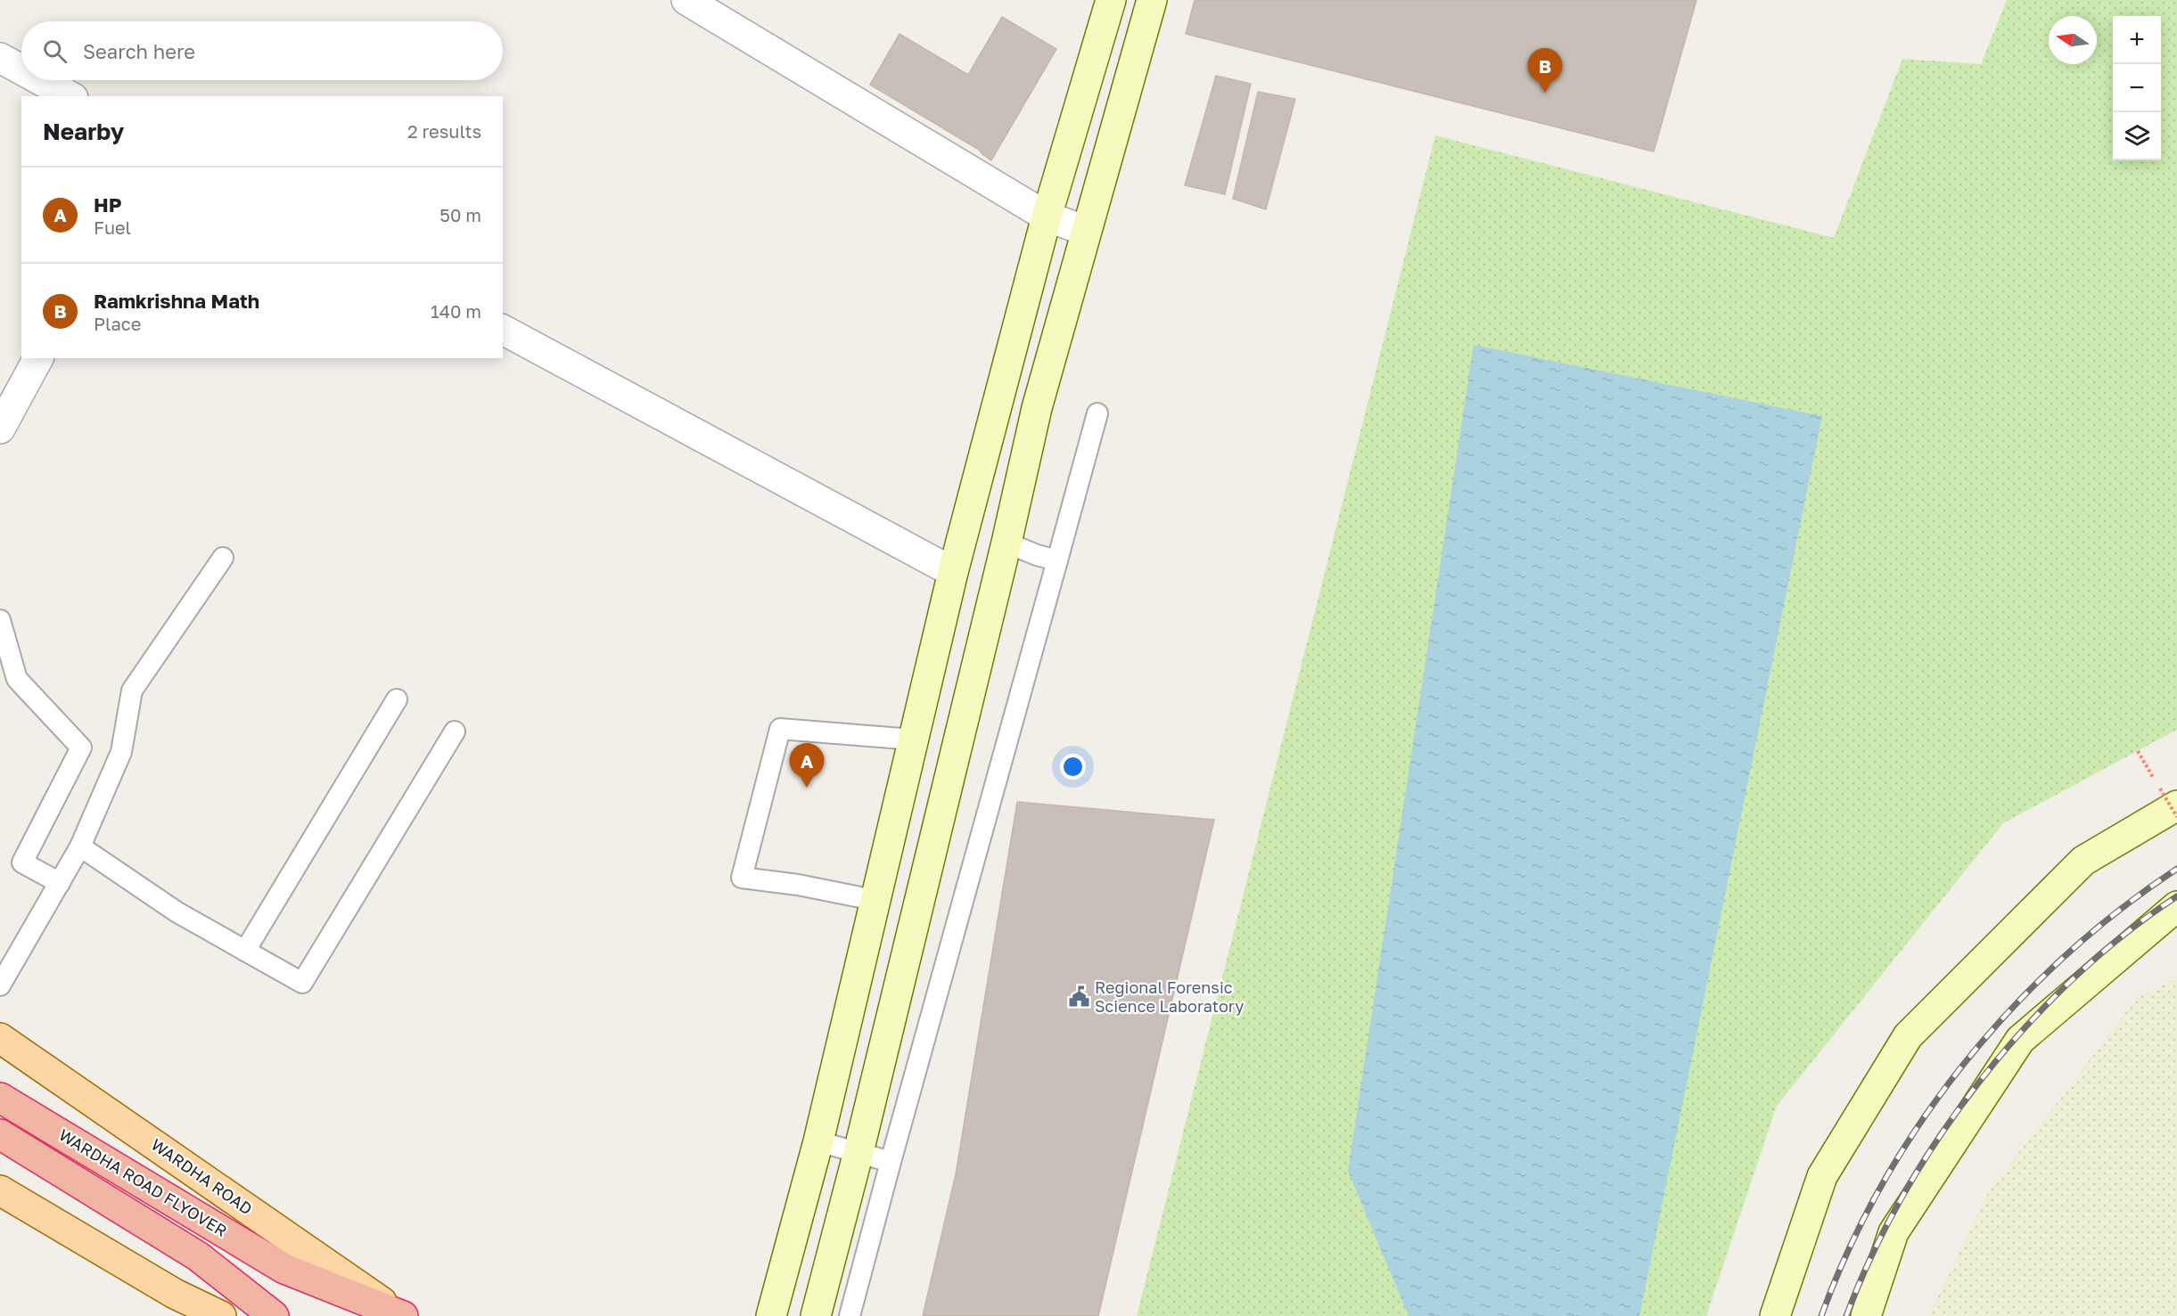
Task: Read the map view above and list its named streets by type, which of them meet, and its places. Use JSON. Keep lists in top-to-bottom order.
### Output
{
  "streets": {
    "highway": ["WARDHA ROAD FLYOVER"],
    "main road": ["WARDHA ROAD"]
  },
  "crossings": [
    ["WARDHA ROAD", "WARDHA ROAD FLYOVER"]
  ],
  "places": {
    "public building": ["Regional Forensic Science Laboratory"]
  },
  "north": "left",
  "page": {
    "map_buttons": ["+", "−"],
    "search": "Search here",
    "pins": ["B", "A"],
    "heading": ["Nearby", "2 results"],
    "list": [
      {
        "mark": "A",
        "name": "HP",
        "note": "Fuel",
        "value": "50 m"
      },
      {
        "mark": "B",
        "name": "Ramkrishna Math",
        "note": "Place",
        "value": "140 m"
      }
    ]
  }
}
